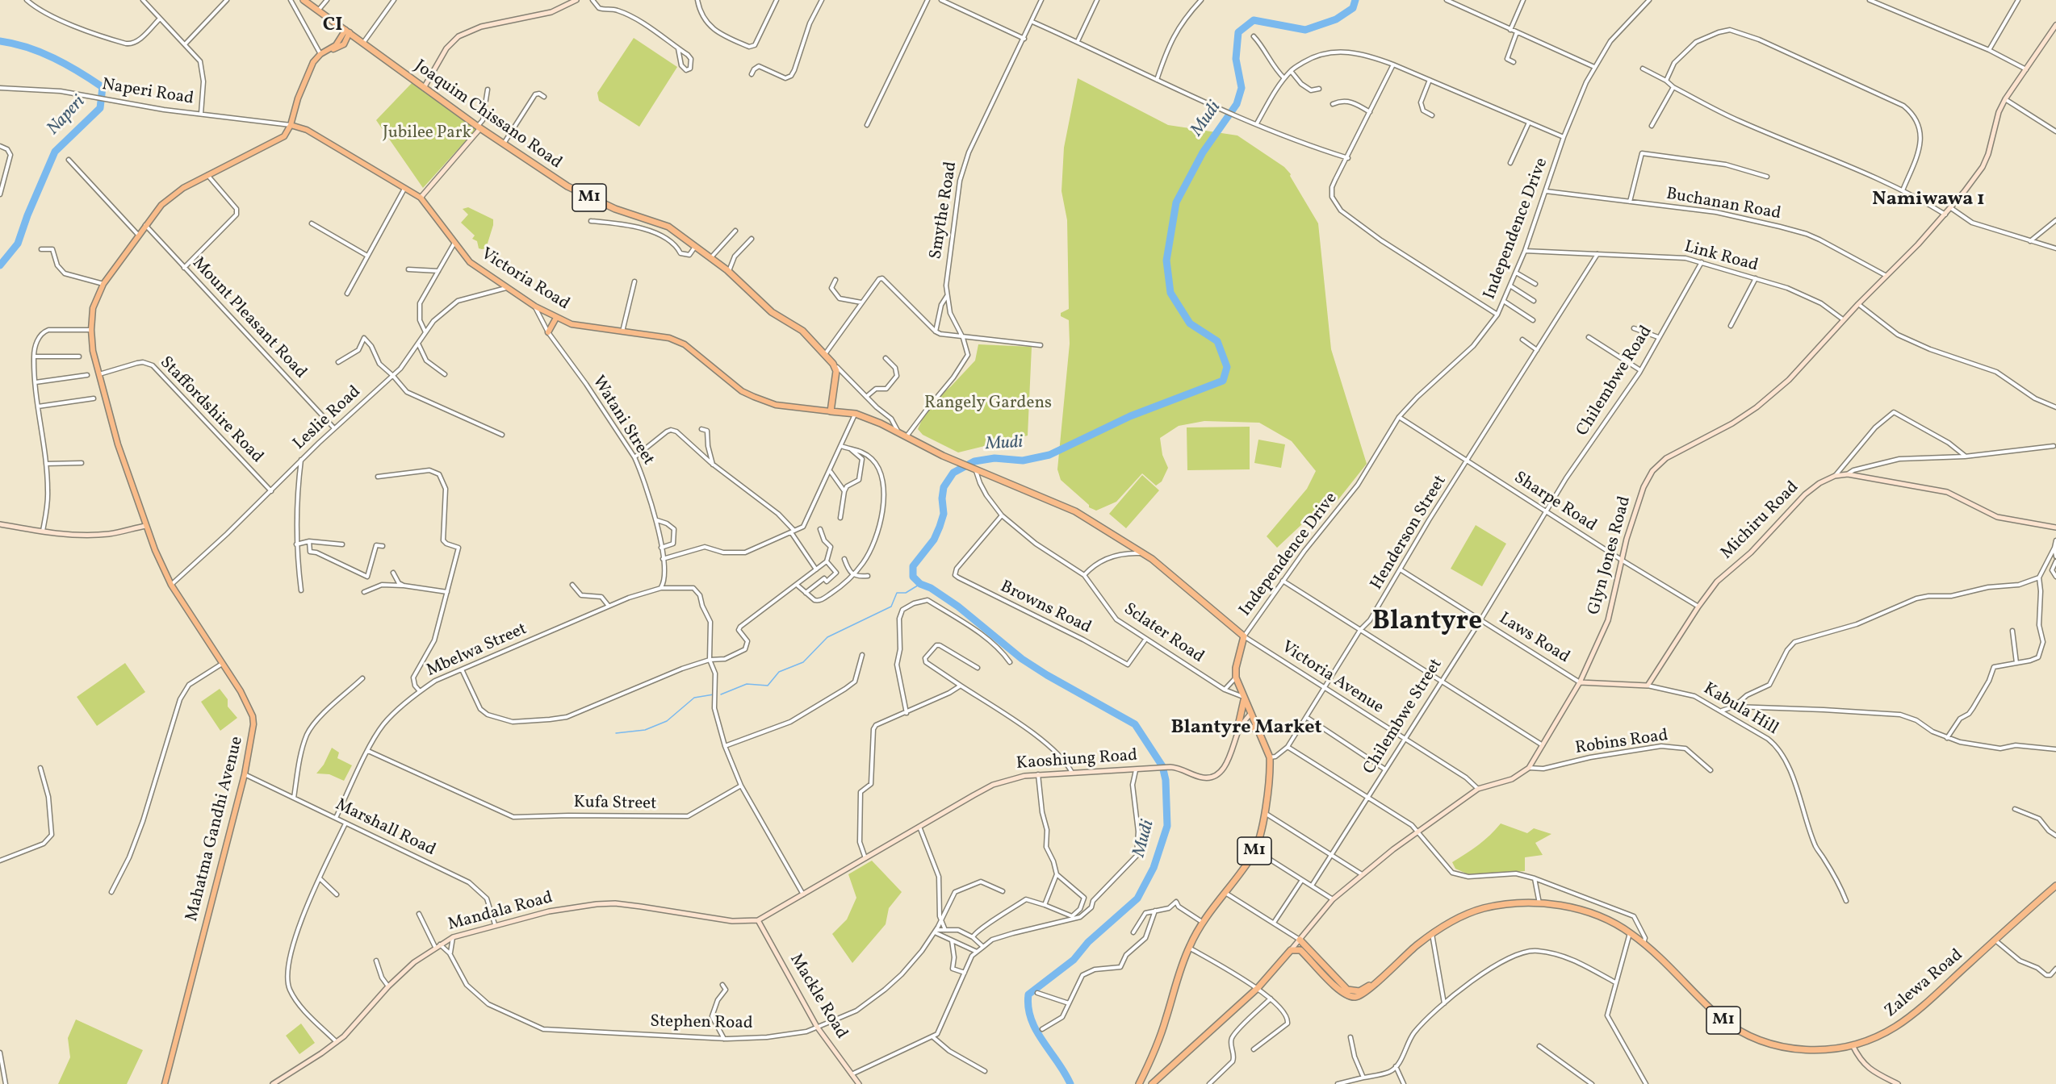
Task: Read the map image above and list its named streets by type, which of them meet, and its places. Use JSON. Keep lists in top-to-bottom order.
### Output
{
  "streets": {
    "highway": ["Joaquim Chissano Road", "M1", "Zalewa Road"],
    "main road": ["Victoria Road", "Mahatma Gandhi Avenue"],
    "street": [
      "Naperi Road",
      "Buchanan Road",
      "Smythe Road",
      "Independence Drive",
      "Link Road",
      "Mount Pleasant Road",
      "Chilembwe Road",
      "Staffordshire Road",
      "Leslie Road",
      "Watani Street",
      "Sharpe Road",
      "Michiru Road",
      "Henderson Street",
      "Glyn Jones Road",
      "Browns Road",
      "Sclater Road",
      "Laws Road",
      "Mbelwa Street",
      "Victoria Avenue",
      "Kabula Hill",
      "Chilembwe Street",
      "Robins Road",
      "Kaoshiung Road",
      "Kufa Street",
      "Marshall Road",
      "Mandala Road",
      "Mackle Road",
      "Stephen Road"
    ]
  },
  "crossings": [
    ["Naperi Road", "Victoria Road"],
    ["Naperi Road", "Mahatma Gandhi Avenue"],
    ["Joaquim Chissano Road", "Mahatma Gandhi Avenue"],
    ["M1", "Independence Drive"],
    ["M1", "Henderson Street"],
    ["M1", "Sclater Road"],
    ["M1", "Victoria Avenue"],
    ["M1", "Kaoshiung Road"],
    ["Buchanan Road", "Independence Drive"],
    ["Buchanan Road", "Glyn Jones Road"],
    ["Independence Drive", "Link Road"],
    ["Independence Drive", "Sharpe Road"],
    ["Independence Drive", "Victoria Avenue"],
    ["Link Road", "Chilembwe Road"],
    ["Link Road", "Henderson Street"],
    ["Link Road", "Glyn Jones Road"],
    ["Victoria Road", "Leslie Road"],
    ["Victoria Road", "Watani Street"],
    ["Victoria Road", "Mahatma Gandhi Avenue"],
    ["Mount Pleasant Road", "Leslie Road"],
    ["Mount Pleasant Road", "Mahatma Gandhi Avenue"],
    ["Chilembwe Road", "Sharpe Road"],
    ["Chilembwe Road", "Chilembwe Street"],
    ["Staffordshire Road", "Leslie Road"],
    ["Staffordshire Road", "Mahatma Gandhi Avenue"],
    ["Leslie Road", "Mahatma Gandhi Avenue"],
    ["Watani Street", "Mbelwa Street"],
    ["Sharpe Road", "Michiru Road"],
    ["Sharpe Road", "Henderson Street"],
    ["Sharpe Road", "Glyn Jones Road"],
    ["Sharpe Road", "Chilembwe Street"],
    ["Michiru Road", "Kabula Hill"],
    ["Henderson Street", "Laws Road"],
    ["Henderson Street", "Victoria Avenue"],
    ["Glyn Jones Road", "Laws Road"],
    ["Glyn Jones Road", "Victoria Avenue"],
    ["Glyn Jones Road", "Kabula Hill"],
    ["Glyn Jones Road", "Robins Road"],
    ["Glyn Jones Road", "Zalewa Road"],
    ["Browns Road", "Sclater Road"],
    ["Laws Road", "Kabula Hill"],
    ["Laws Road", "Chilembwe Street"],
    ["Mbelwa Street", "Kufa Street"],
    ["Mbelwa Street", "Marshall Road"],
    ["Victoria Avenue", "Chilembwe Street"],
    ["Kaoshiung Road", "Mandala Road"],
    ["Kaoshiung Road", "Mackle Road"],
    ["Marshall Road", "Mahatma Gandhi Avenue"],
    ["Marshall Road", "Mandala Road"],
    ["Mandala Road", "Mackle Road"],
    ["Mandala Road", "Stephen Road"],
    ["Mackle Road", "Stephen Road"]
  ],
  "districts": [
    "CI",
    "Namiwawa 1",
    "Blantyre",
    "Blantyre Market"
  ],
  "water": ["Naperi", "Mudi"],
  "parks": ["Jubilee Park", "Rangely Gardens"]
}
